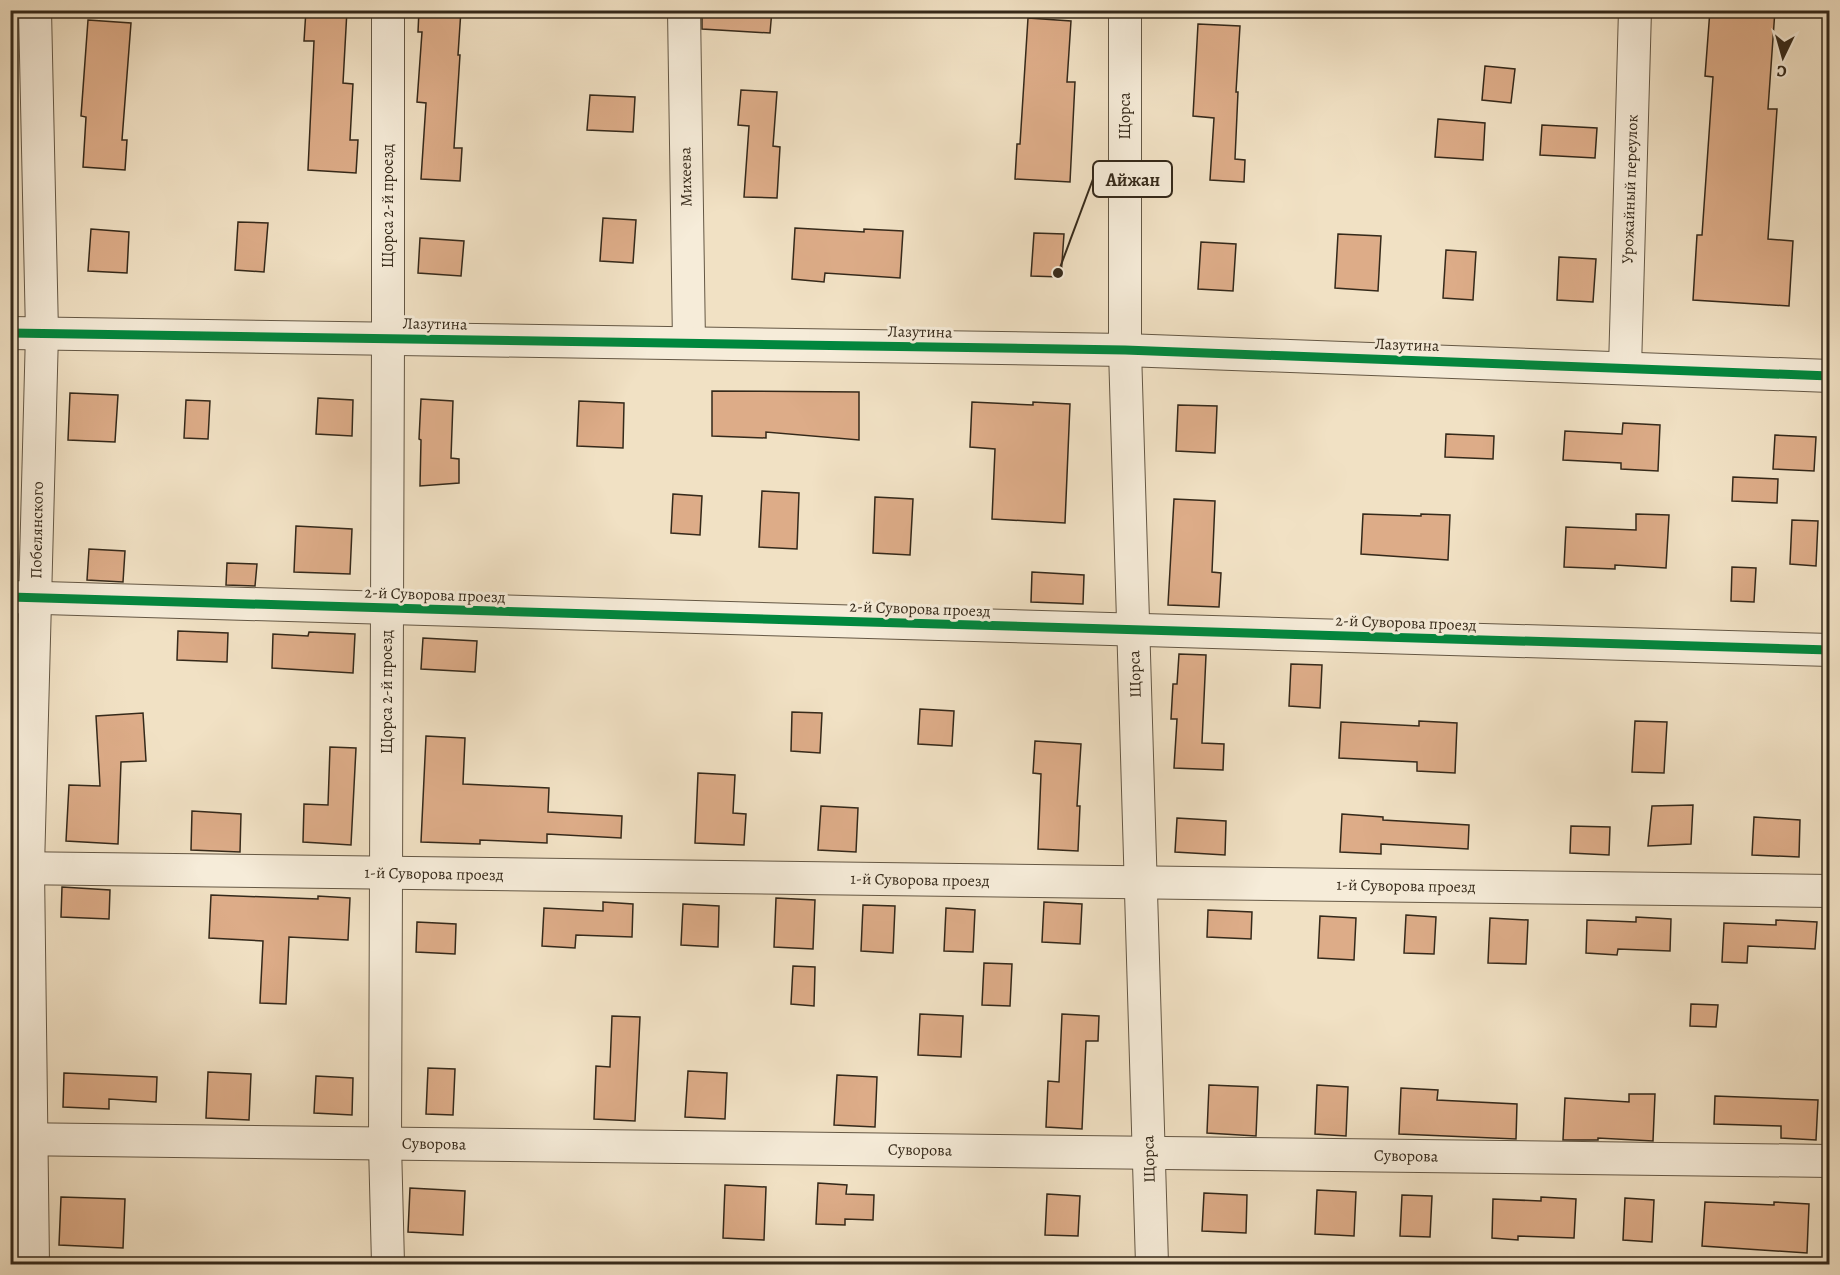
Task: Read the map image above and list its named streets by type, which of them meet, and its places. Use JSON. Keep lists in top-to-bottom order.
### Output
{
  "streets": {
    "street": [
      "Щорса",
      "Михеева",
      "Урожайный переулок",
      "Щорса 2-й проезд",
      "Лазутина",
      "Побелянского",
      "2-й Суворова проезд",
      "1-й Суворова проезд",
      "Суворова"
    ]
  },
  "crossings": [
    ["Щорса", "Лазутина"],
    ["Щорса", "2-й Суворова проезд"],
    ["Щорса", "1-й Суворова проезд"],
    ["Щорса", "Суворова"],
    ["Михеева", "Лазутина"],
    ["Урожайный переулок", "Лазутина"],
    ["Щорса 2-й проезд", "Лазутина"],
    ["Щорса 2-й проезд", "2-й Суворова проезд"],
    ["Щорса 2-й проезд", "1-й Суворова проезд"],
    ["Щорса 2-й проезд", "Суворова"],
    ["Лазутина", "Побелянского"],
    ["Побелянского", "2-й Суворова проезд"],
    ["Побелянского", "1-й Суворова проезд"],
    ["Побелянского", "Суворова"]
  ],
  "places": ["Айжан"],
  "north": "bottom"
}
